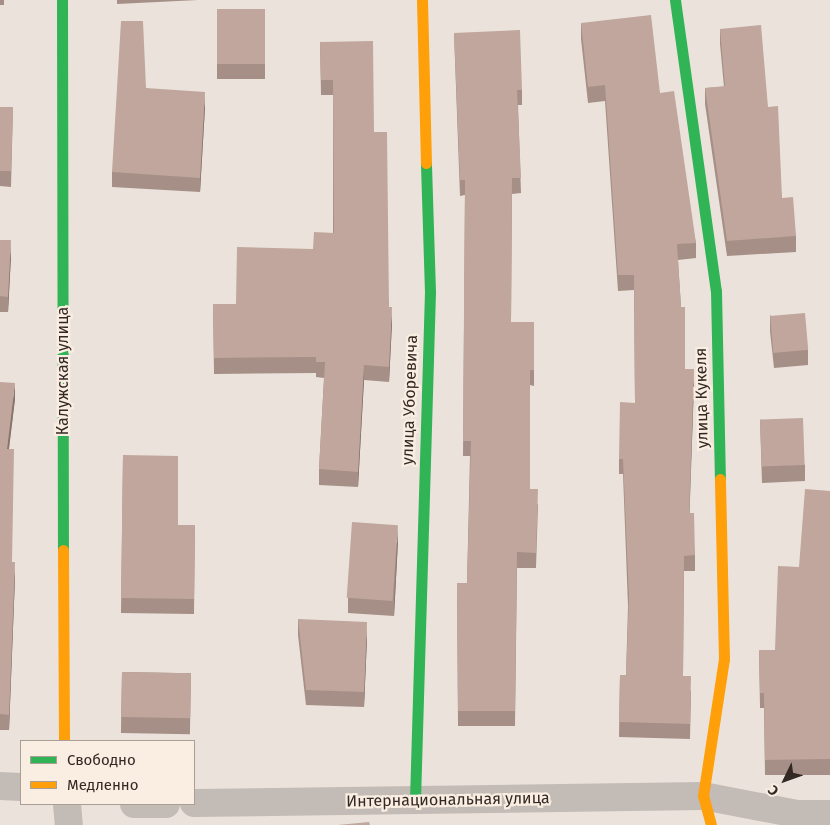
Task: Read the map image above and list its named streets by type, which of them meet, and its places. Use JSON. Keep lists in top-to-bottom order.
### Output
{
  "streets": {
    "street": [
      "Калужская улица",
      "улица Кукеля",
      "улица Уборевича",
      "Интернациональная улица"
    ]
  },
  "crossings": [
    ["улица Кукеля", "Интернациональная улица"],
    ["улица Уборевича", "Интернациональная улица"]
  ],
  "legend": ["Свободно", "Медленно"],
  "north": "bottom left"
}
